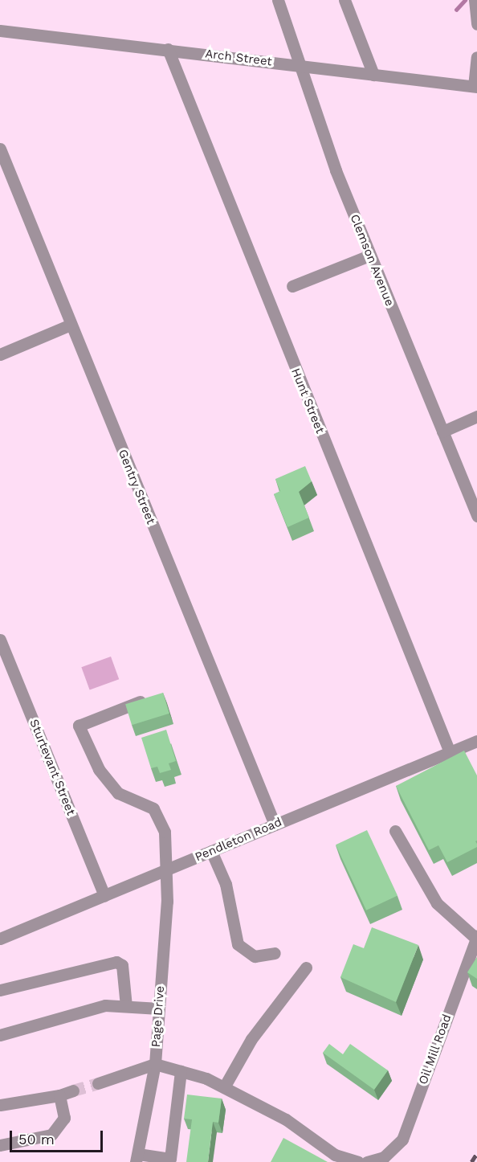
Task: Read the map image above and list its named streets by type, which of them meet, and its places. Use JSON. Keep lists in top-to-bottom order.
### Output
{
  "streets": {
    "street": [
      "Arch Street",
      "Clemson Avenue",
      "Hunt Street",
      "Gentry Street",
      "Sturtevant Street",
      "Pendleton Road",
      "Page Drive",
      "Oil Mill Road"
    ]
  },
  "crossings": [
    ["Arch Street", "Clemson Avenue"],
    ["Arch Street", "Hunt Street"],
    ["Hunt Street", "Pendleton Road"],
    ["Gentry Street", "Pendleton Road"],
    ["Sturtevant Street", "Pendleton Road"],
    ["Pendleton Road", "Page Drive"]
  ],
  "scale_bar": "50 m"
}
